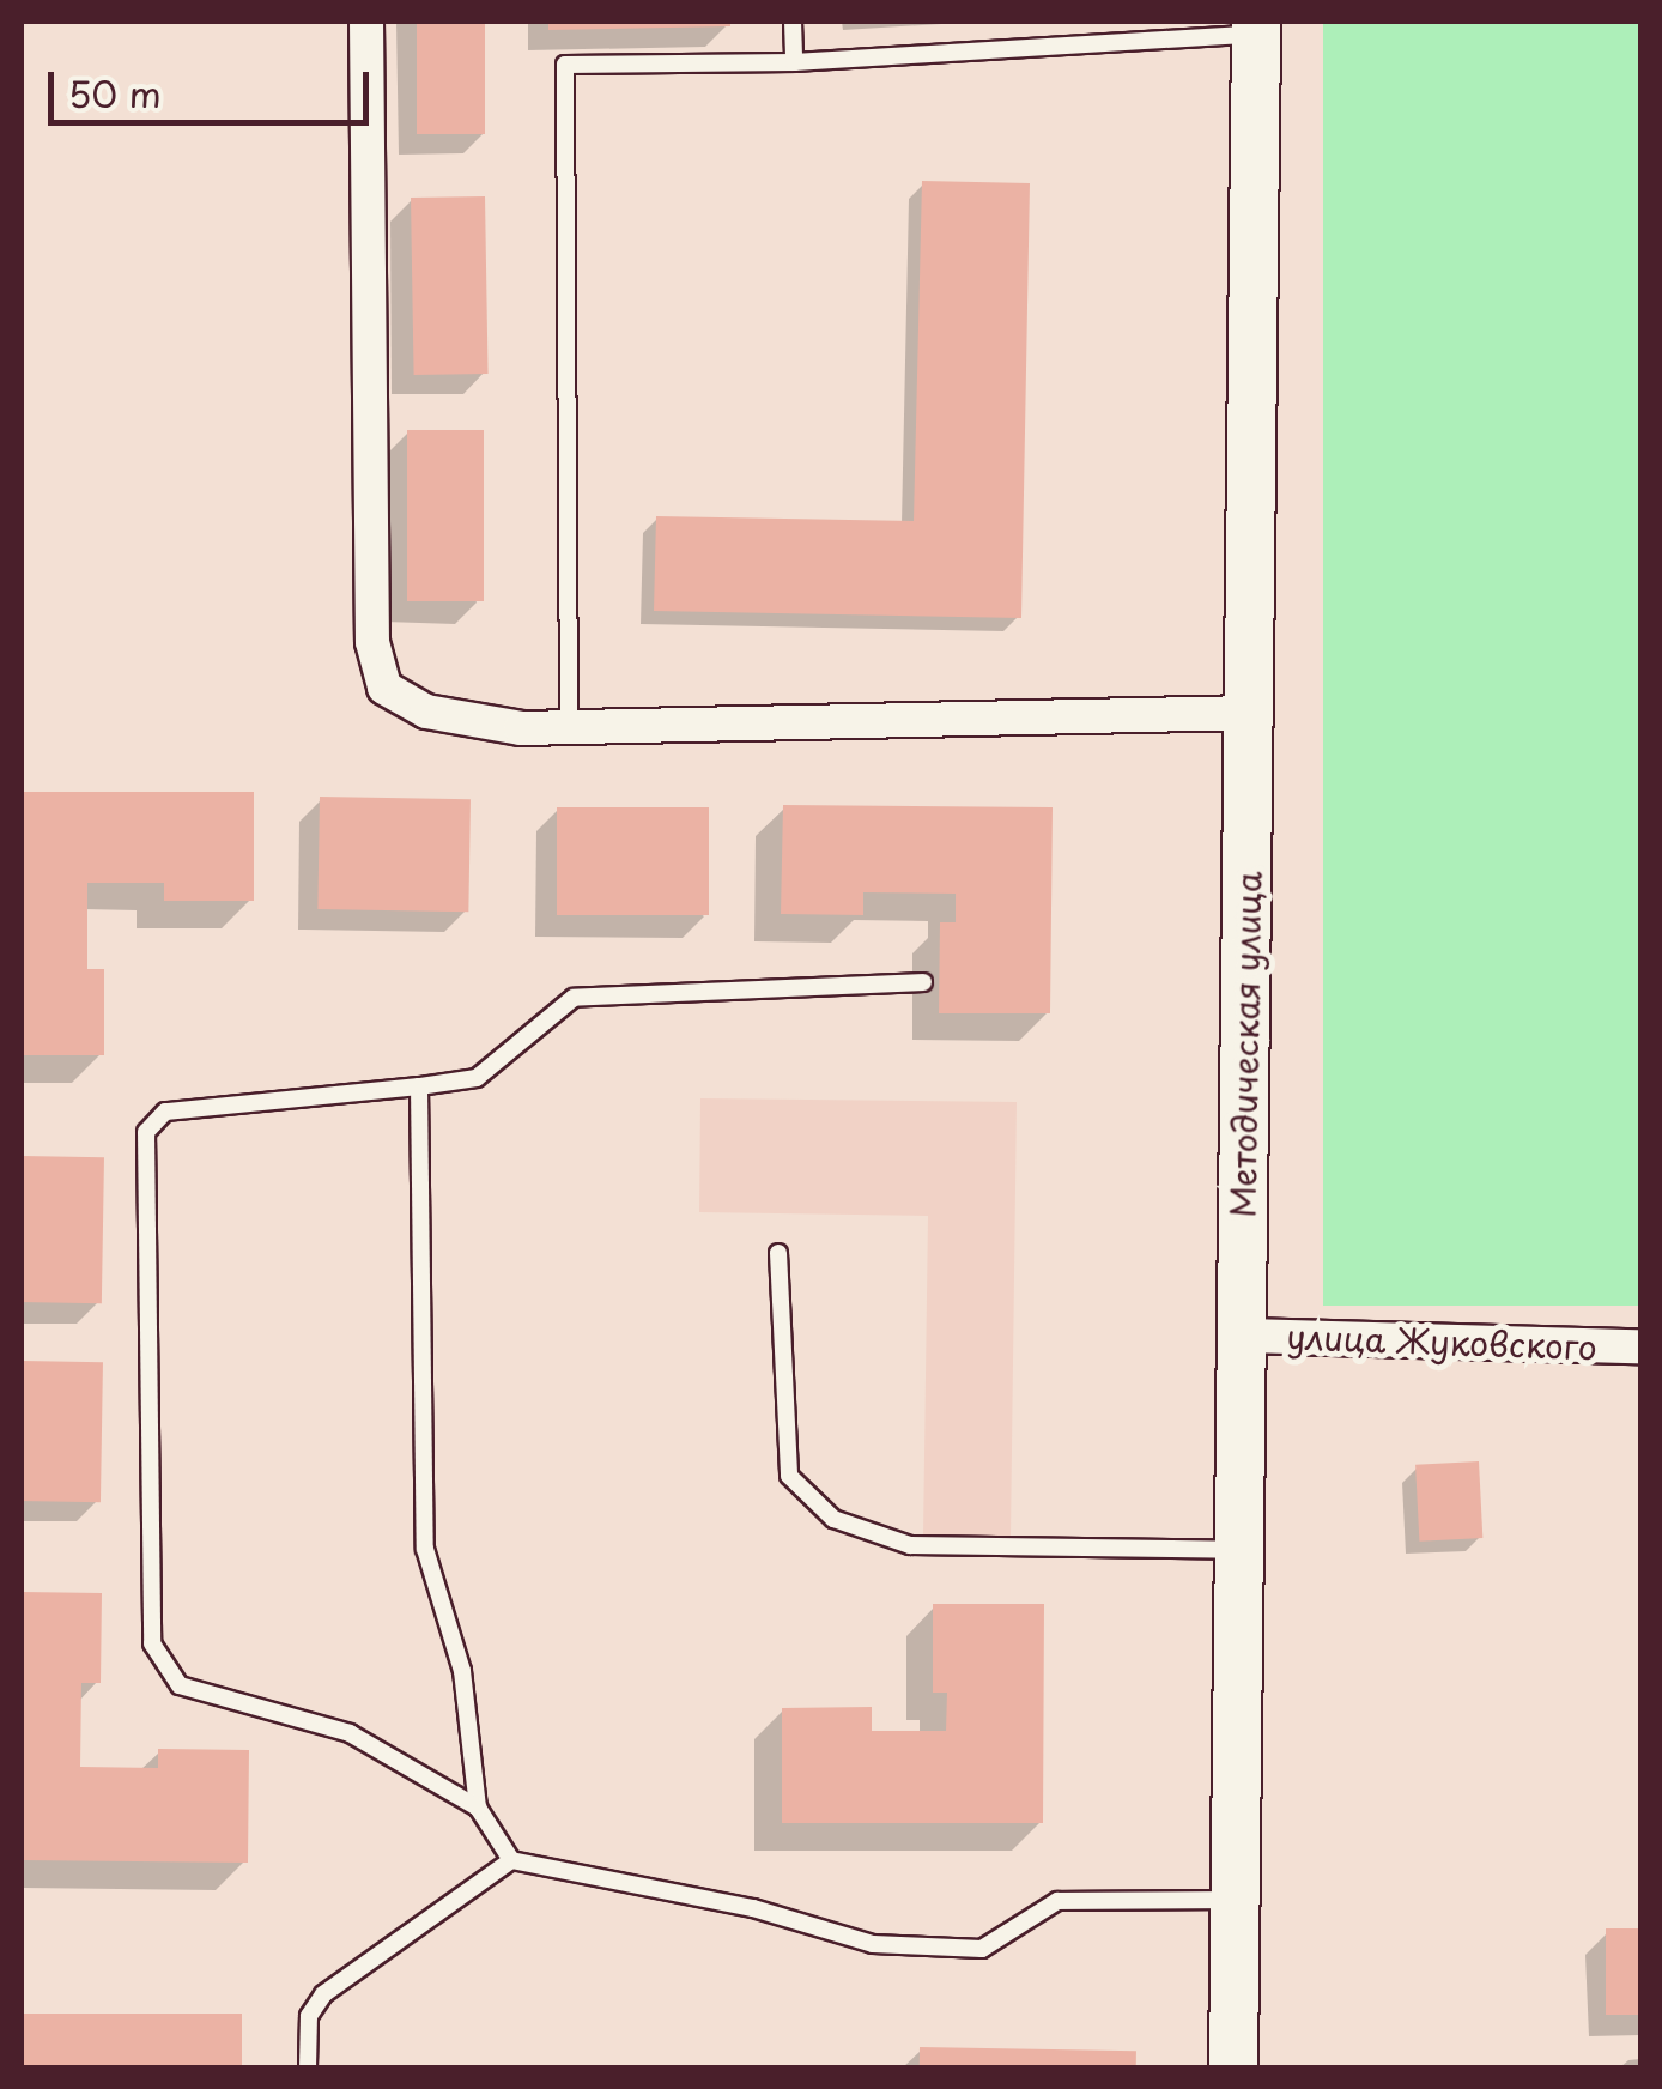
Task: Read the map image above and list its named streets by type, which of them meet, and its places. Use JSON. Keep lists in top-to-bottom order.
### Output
{
  "streets": {
    "main road": ["Методическая улица"],
    "street": ["улица Жуковского"]
  },
  "crossings": [
    ["Методическая улица", "улица Жуковского"]
  ],
  "scale_bar": "50 m"
}
